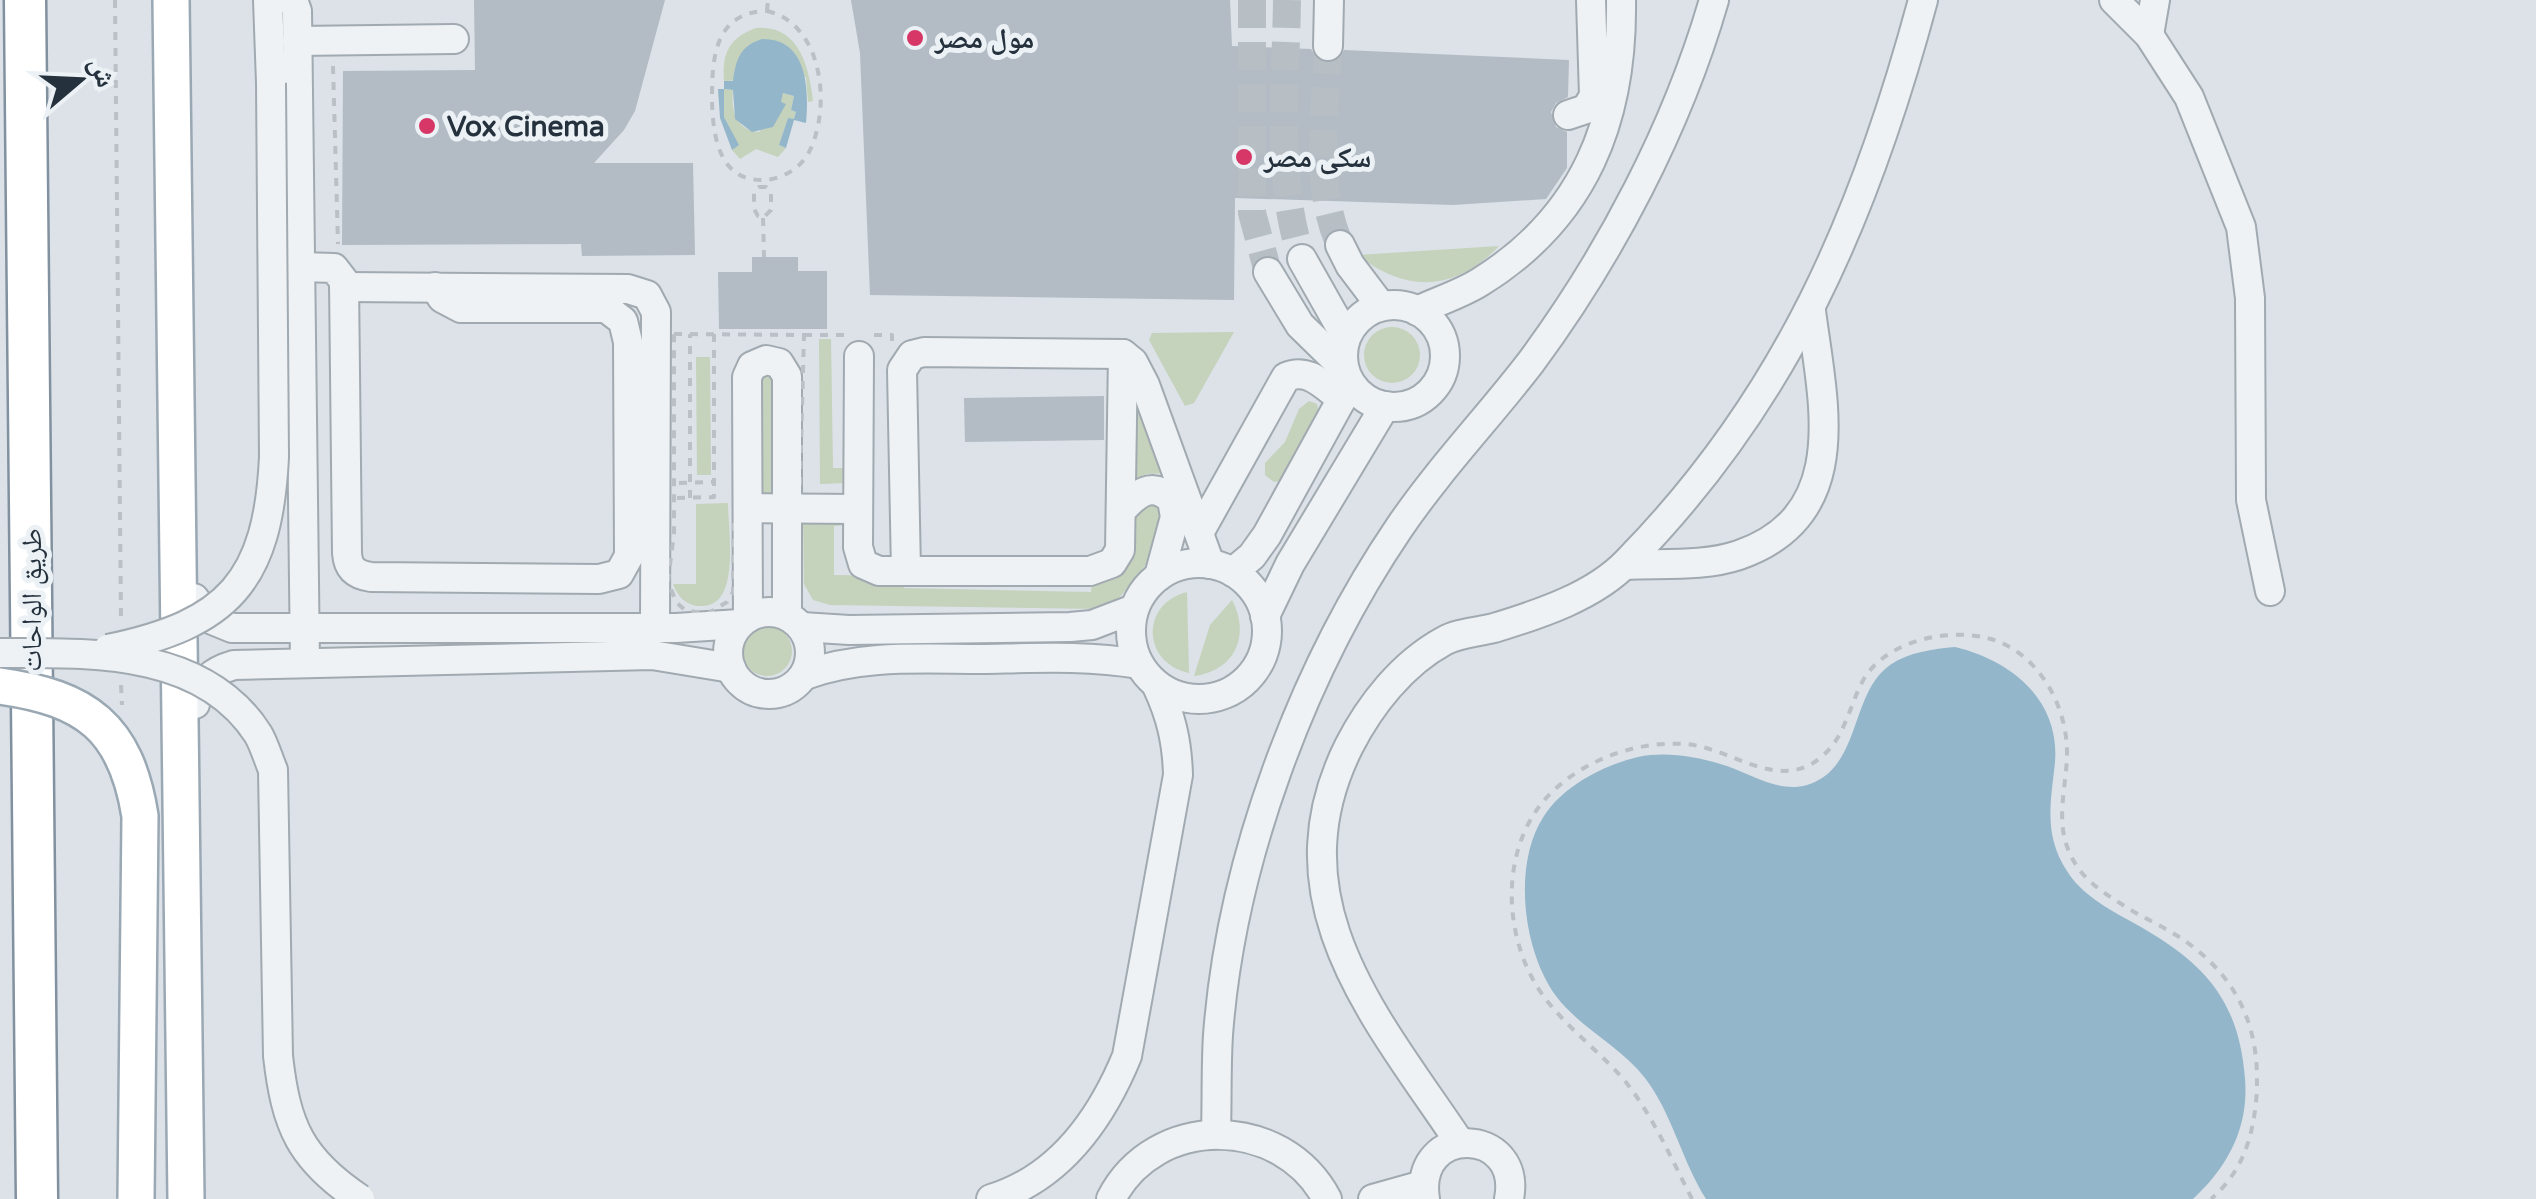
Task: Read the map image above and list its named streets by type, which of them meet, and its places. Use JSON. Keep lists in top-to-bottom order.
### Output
{
  "streets": {
    "highway": ["طريق الواحات"]
  },
  "places": ["مول مصر", "Vox Cinema", "سكى مصر"],
  "north": "right"
}
